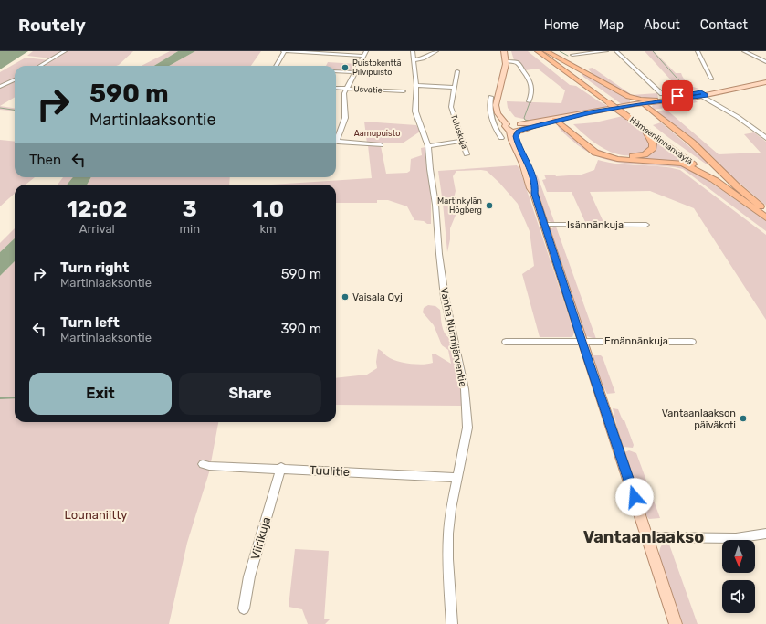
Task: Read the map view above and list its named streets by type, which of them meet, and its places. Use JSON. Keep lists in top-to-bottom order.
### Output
{
  "streets": {
    "highway": ["Hämeenlinnanväylä"],
    "street": [
      "Usvatie",
      "Tuluskuja",
      "Isännänkuja",
      "Vanha Nurmijärventie",
      "Emännänkuja",
      "Tuulitie",
      "Viirikuja"
    ]
  },
  "crossings": [
    ["Vanha Nurmijärventie", "Tuulitie"],
    ["Tuulitie", "Viirikuja"]
  ],
  "districts": ["Vantaanlaakso"],
  "parks": ["Aamupuisto", "Lounaniitty"],
  "places": [
    "Puistokenttä Pilvipuisto",
    "Martinkylän Högberg",
    "Vaisala Oyj",
    "Vantaanlaakson päiväkoti"
  ],
  "north": "bottom",
  "page": {
    "header": "Routely",
    "nav": [
      "Home",
      "Map",
      "About",
      "Contact"
    ],
    "turn": ["590 m", "Martinlaaksontie"],
    "then": "Then",
    "eta": [
      "12:02",
      "Arrival",
      "3",
      "min",
      "1.0",
      "km"
    ],
    "list": [
      {
        "name": "Turn right",
        "note": "Martinlaaksontie",
        "value": "590 m"
      },
      {
        "name": "Turn left",
        "note": "Martinlaaksontie",
        "value": "390 m"
      }
    ],
    "buttons": ["Exit", "Share"]
  }
}
